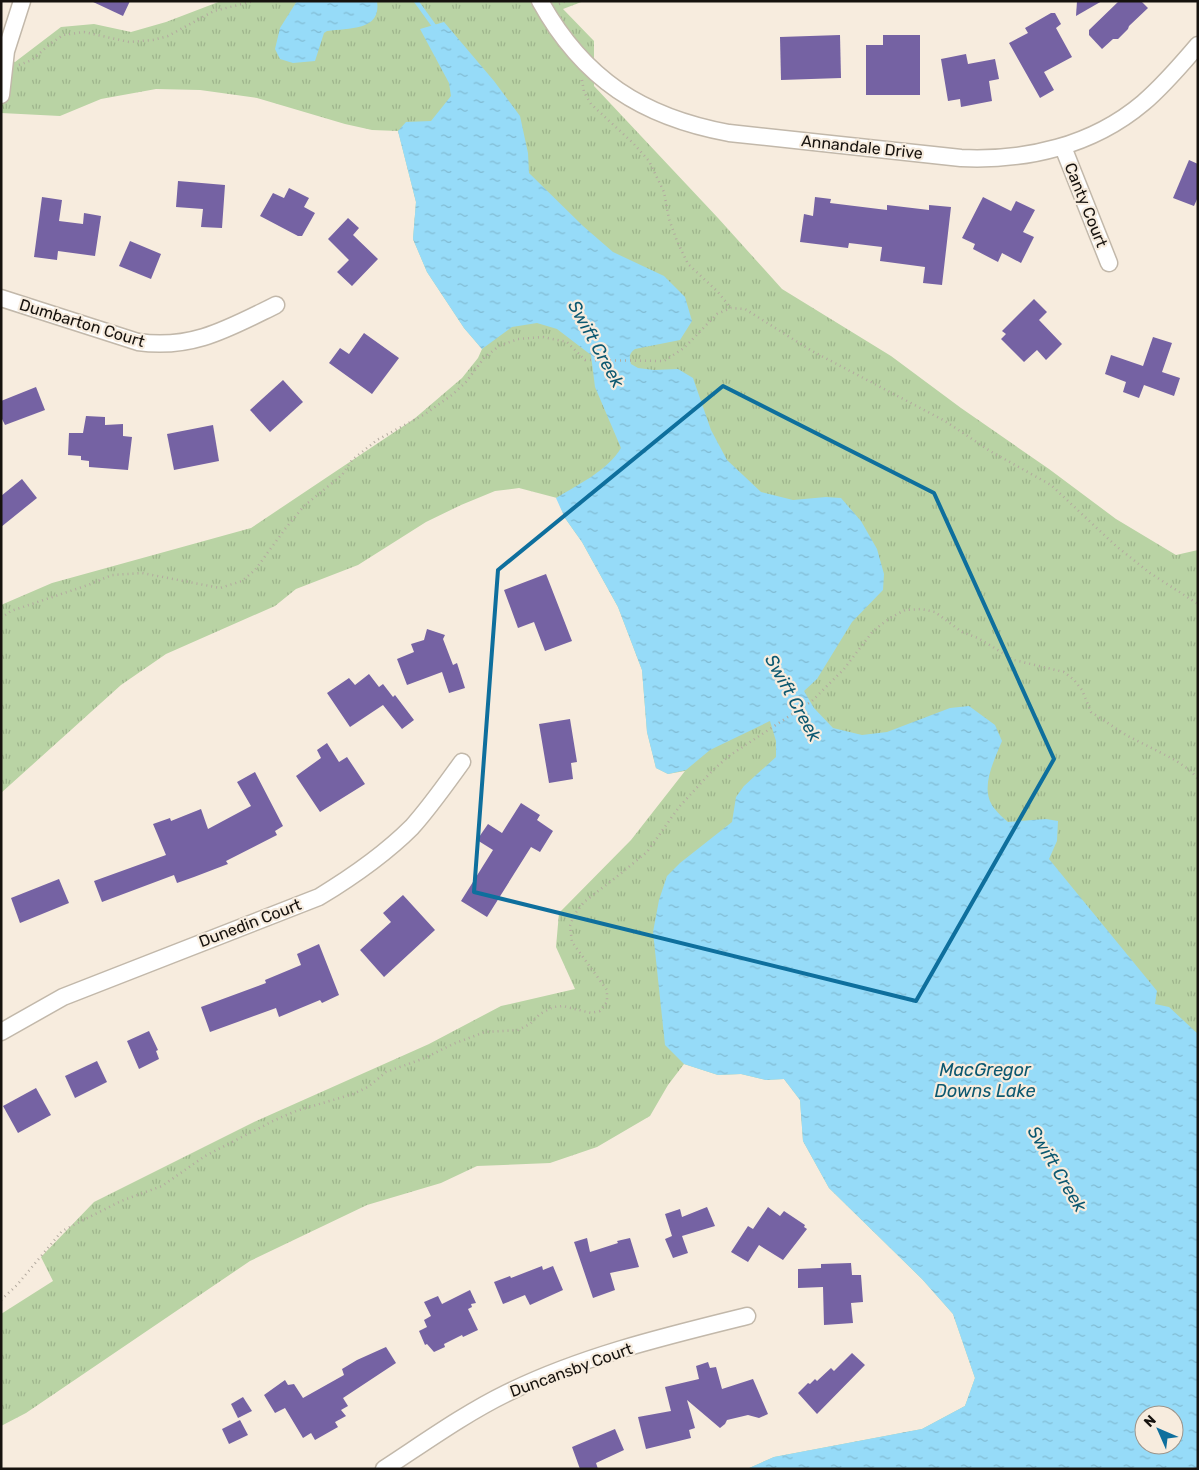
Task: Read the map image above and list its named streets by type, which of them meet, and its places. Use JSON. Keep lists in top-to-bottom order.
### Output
{
  "streets": {
    "street": [
      "Annandale Drive",
      "Canty Court",
      "Dumbarton Court",
      "Dunedin Court",
      "Duncansby Court"
    ]
  },
  "crossings": [
    ["Annandale Drive", "Canty Court"]
  ],
  "water": ["Swift Creek", "MacGregor Downs Lake"],
  "north": "top left"
}
